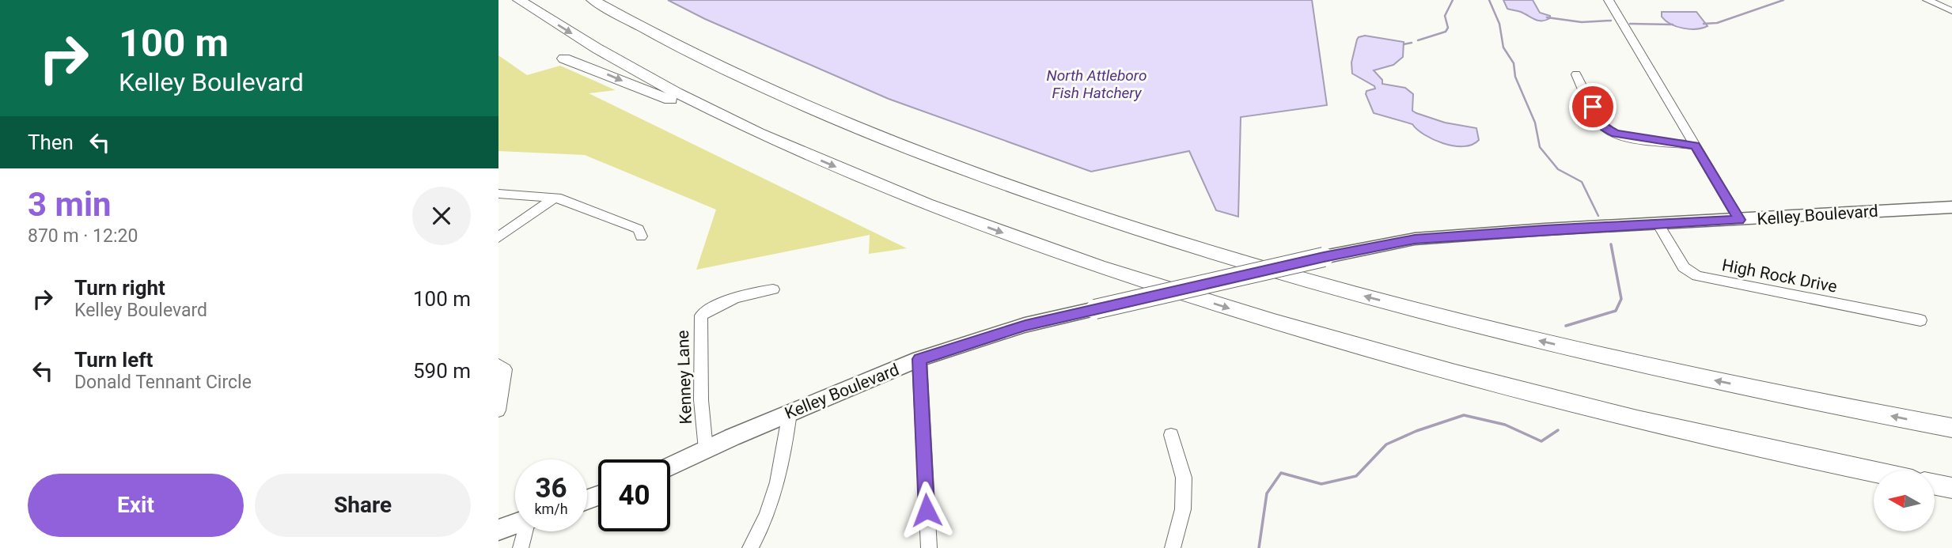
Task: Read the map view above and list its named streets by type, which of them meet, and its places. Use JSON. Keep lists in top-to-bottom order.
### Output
{
  "streets": {
    "main road": ["Kelley Boulevard"],
    "street": ["High Rock Drive", "Kenney Lane"]
  },
  "crossings": [
    ["Kelley Boulevard", "High Rock Drive"],
    ["Kelley Boulevard", "Kenney Lane"]
  ],
  "water": ["North Attleboro Fish Hatchery"],
  "north": "left",
  "page": {
    "turn": ["100 m", "Kelley Boulevard"],
    "then": "Then",
    "heading": ["3 min", "870 m · 12:20"],
    "list": [
      {
        "name": "Turn right",
        "note": "Kelley Boulevard",
        "value": "100 m"
      },
      {
        "name": "Turn left",
        "note": "Donald Tennant Circle",
        "value": "590 m"
      }
    ],
    "speed": "36 km/h",
    "limit": "40",
    "buttons": ["Exit", "Share"]
  }
}
